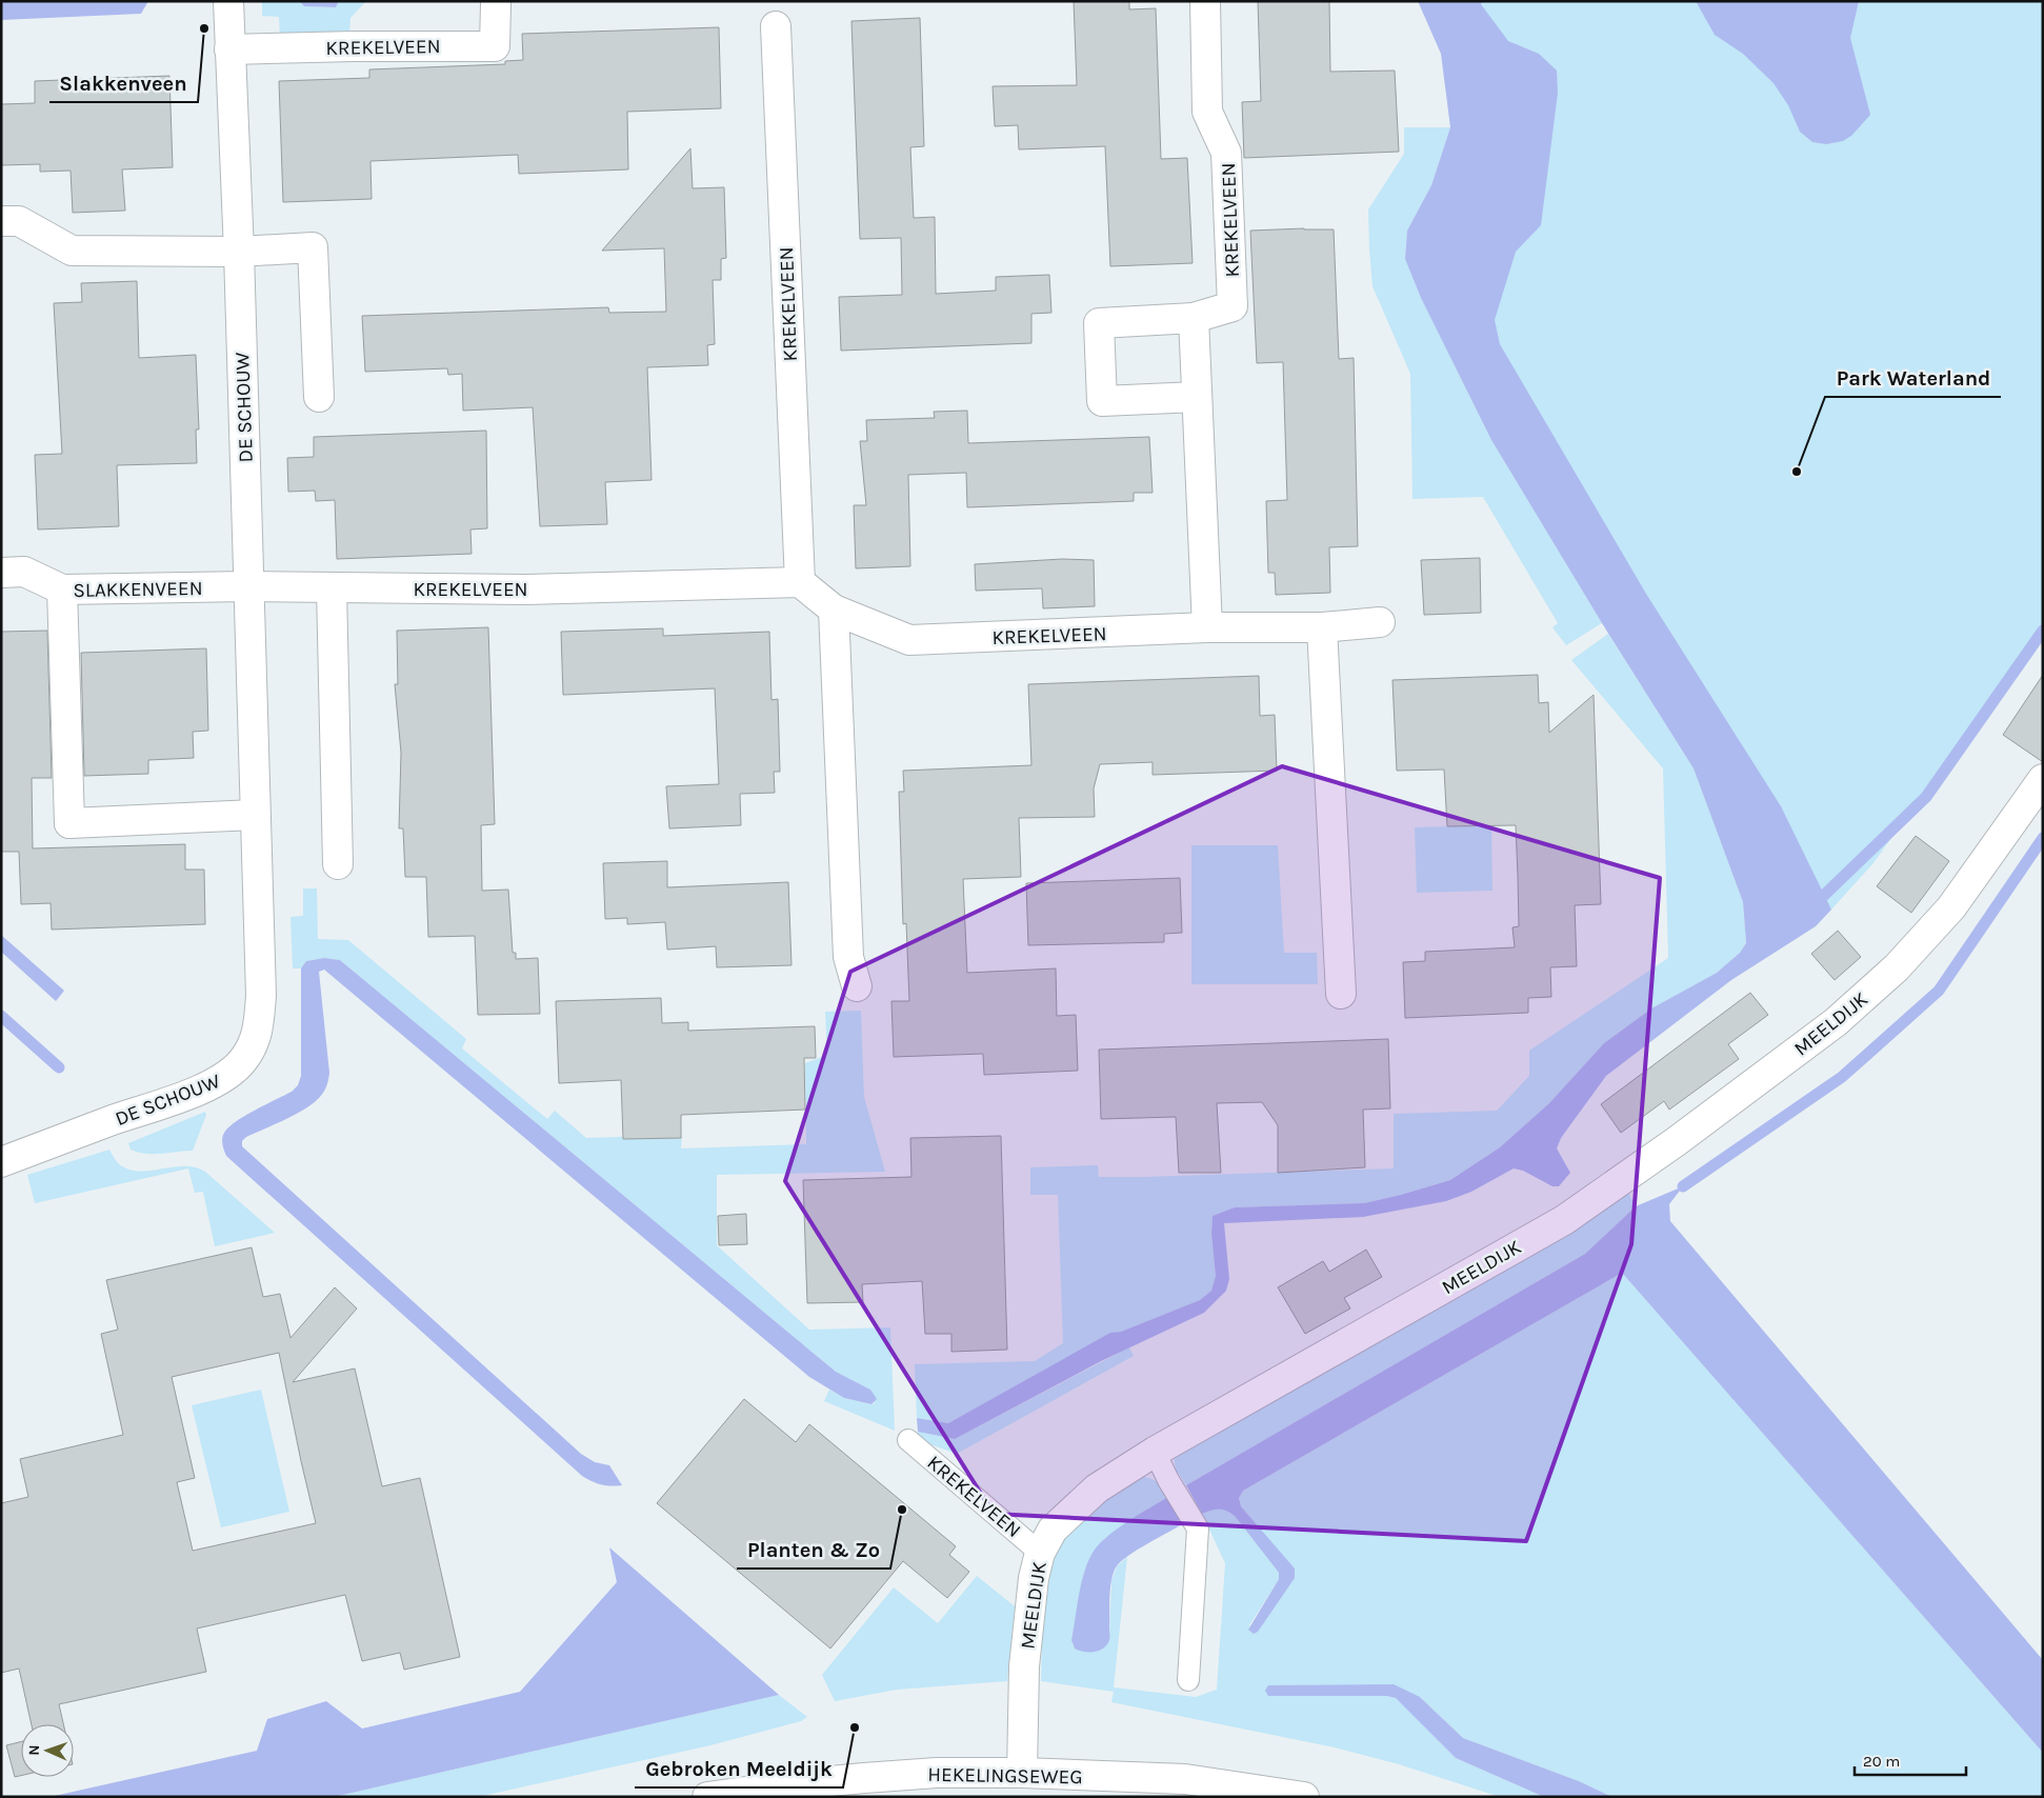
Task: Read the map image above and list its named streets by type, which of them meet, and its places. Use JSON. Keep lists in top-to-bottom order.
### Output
{
  "streets": {
    "street": [
      "KREKELVEEN",
      "DE SCHOUW",
      "SLAKKENVEEN",
      "MEELDIJK",
      "HEKELINGSEWEG"
    ]
  },
  "crossings": [
    ["KREKELVEEN", "DE SCHOUW"],
    ["KREKELVEEN", "SLAKKENVEEN"],
    ["KREKELVEEN", "MEELDIJK"],
    ["DE SCHOUW", "SLAKKENVEEN"],
    ["MEELDIJK", "HEKELINGSEWEG"]
  ],
  "places": [
    "Slakkenveen",
    "Park Waterland",
    "Planten & Zo",
    "Gebroken Meeldijk"
  ],
  "scale_bar": "20 m",
  "north": "left"
}
